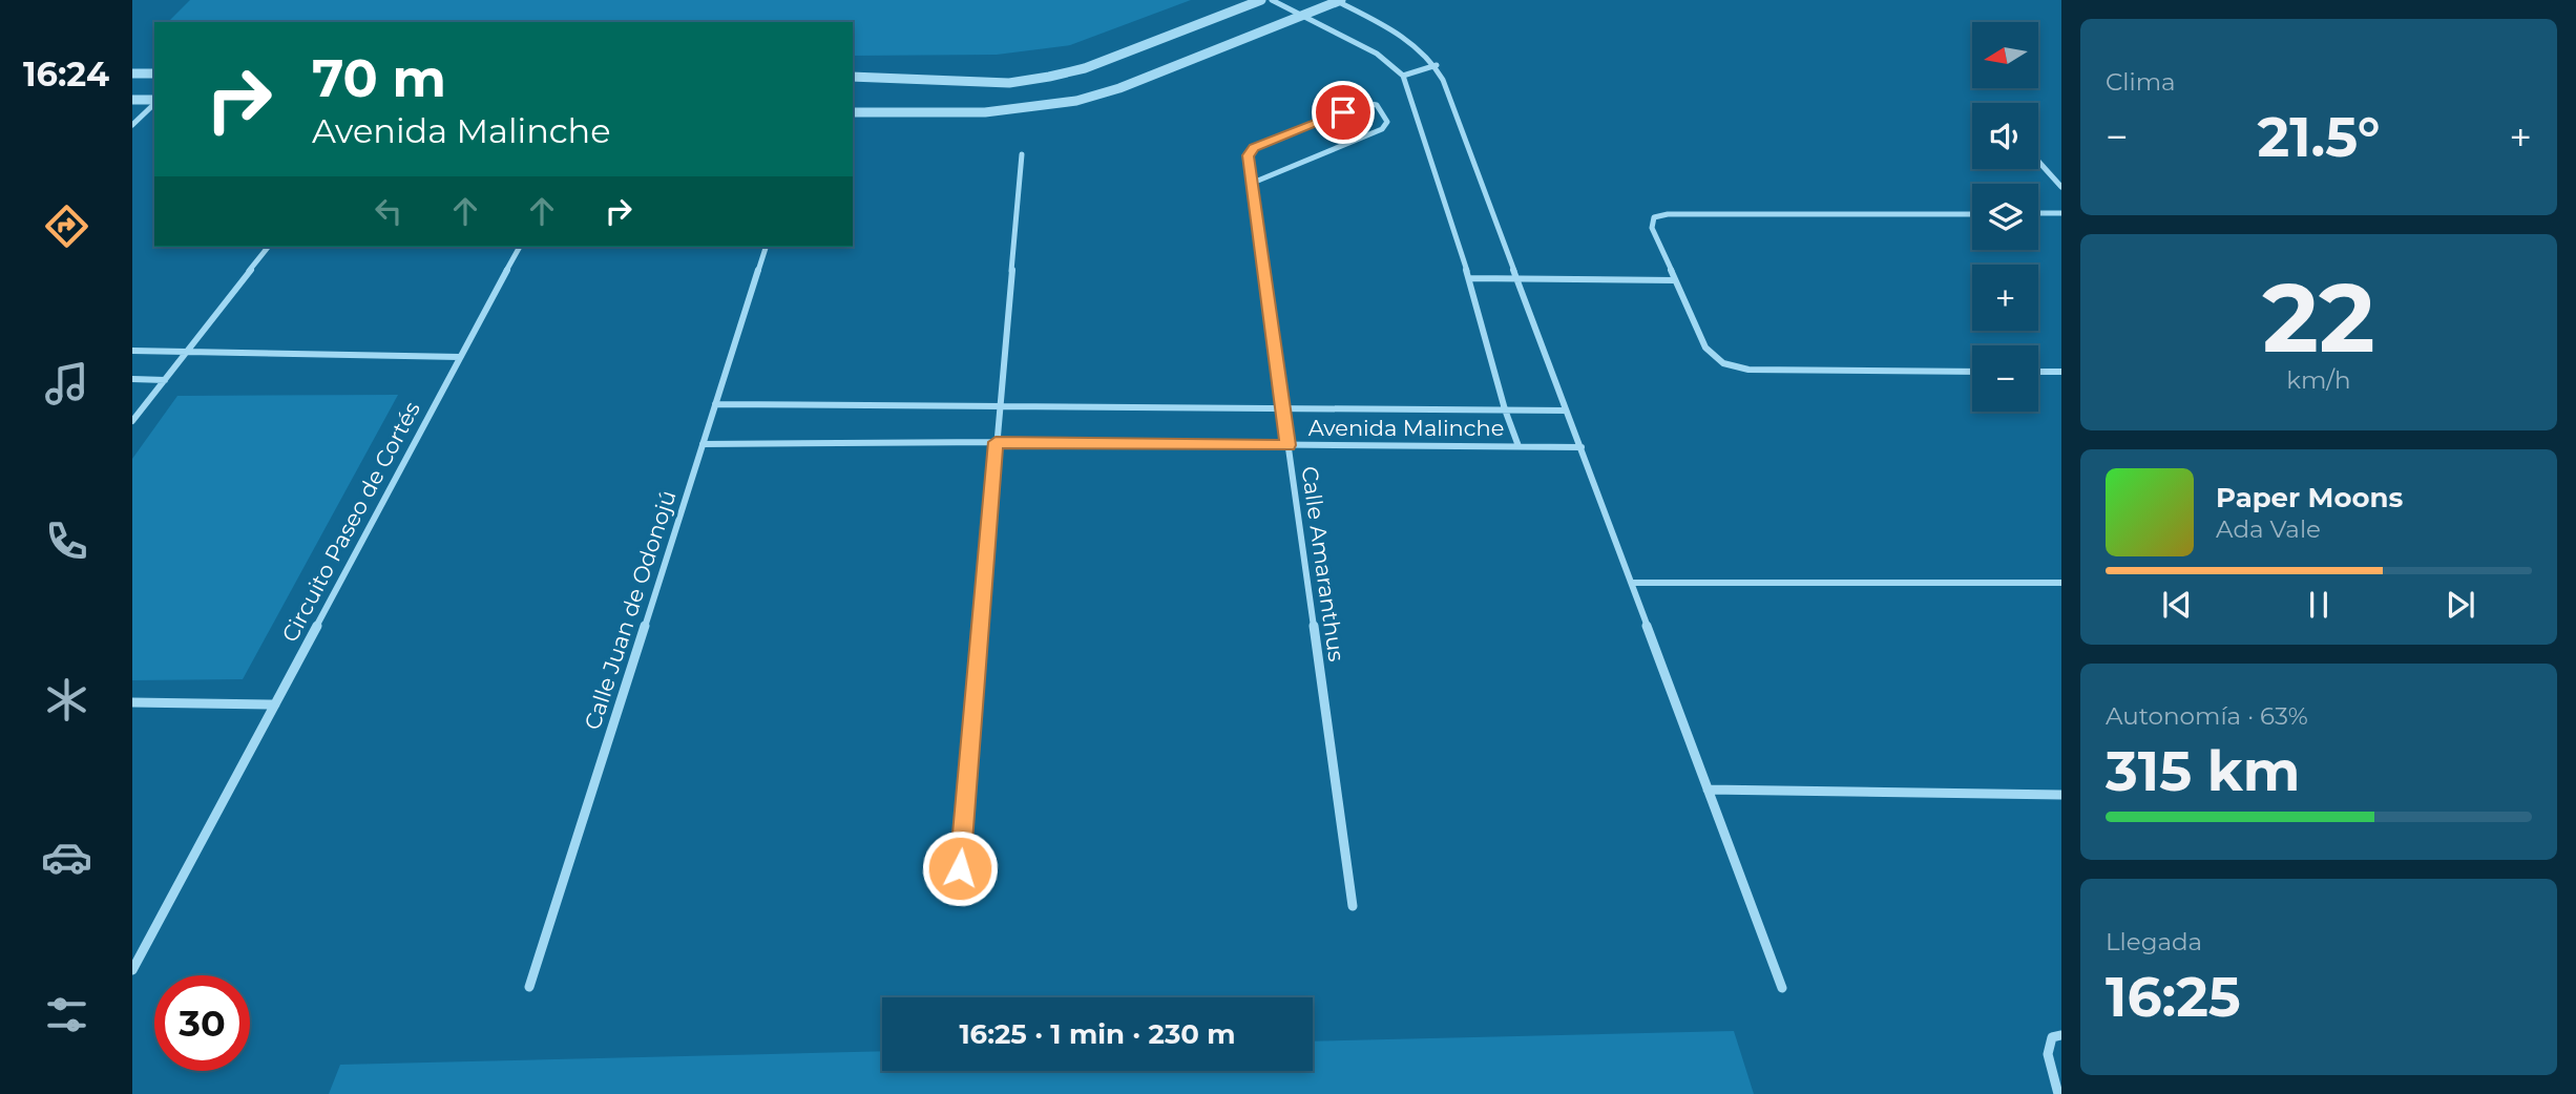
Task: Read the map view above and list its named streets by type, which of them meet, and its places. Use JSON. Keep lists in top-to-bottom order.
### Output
{
  "streets": {
    "street": [
      "Avenida Malinche",
      "Circuito Paseo de Cortés",
      "Calle Amaranthus",
      "Calle Juan de Odonojú"
    ]
  },
  "crossings": [
    ["Avenida Malinche", "Calle Amaranthus"],
    ["Avenida Malinche", "Calle Juan de Odonojú"]
  ],
  "north": "left",
  "page": {
    "tabs": "16:24",
    "tile": [
      "Clima",
      ["22", "km/h"],
      ["Autonomía · 63%", "315 km"],
      ["Llegada", "16:25"]
    ],
    "map_buttons": ["+", "−"],
    "turn": ["70 m", "Avenida Malinche"],
    "heat": ["−", "21.5°", "+"],
    "song": ["Paper Moons", "Ada Vale"],
    "limit": "30",
    "trip": "16:25 · 1 min · 230 m"
  }
}
